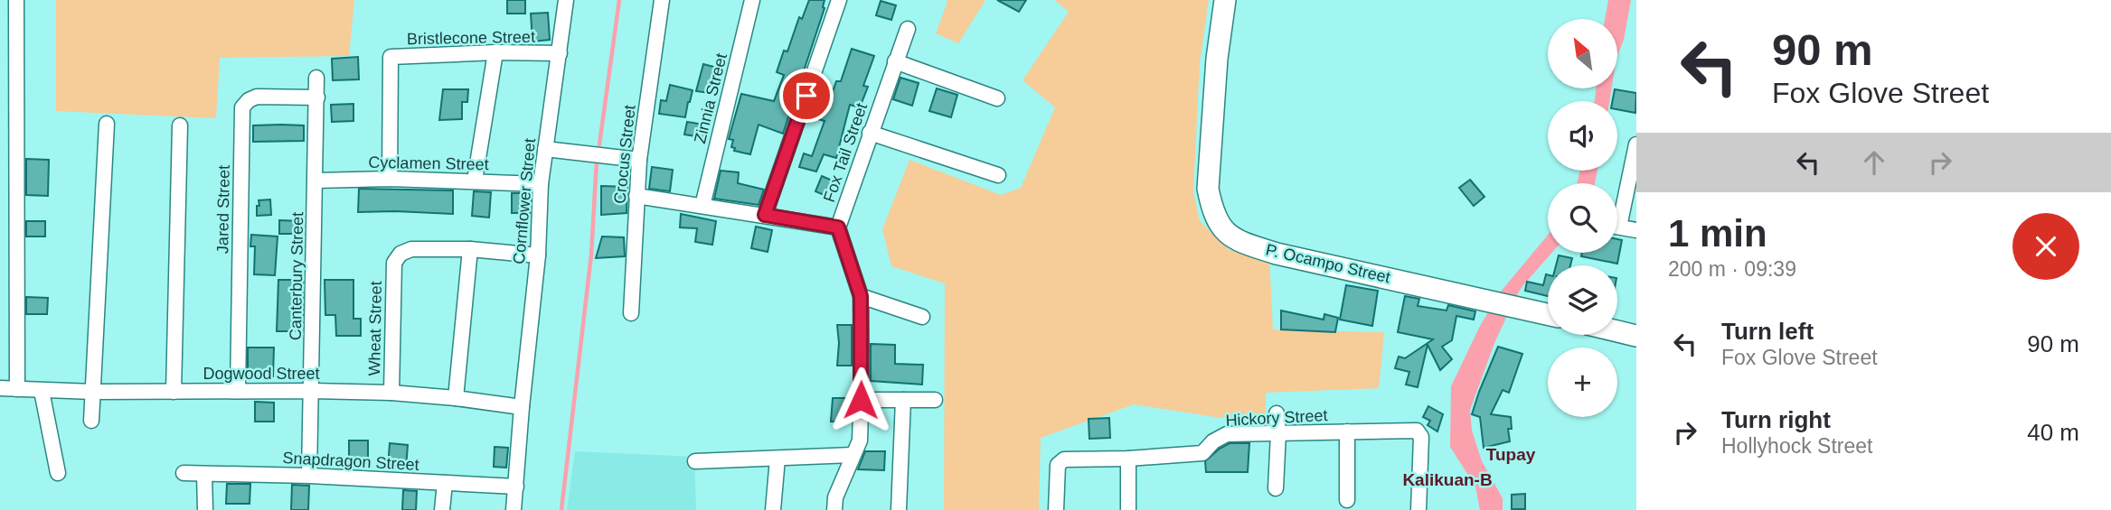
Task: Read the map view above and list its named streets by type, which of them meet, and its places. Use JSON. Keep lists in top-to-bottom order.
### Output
{
  "streets": {
    "street": [
      "Bristlecone Street",
      "Zinnia Street",
      "Fox Tail Street",
      "Crocus Street",
      "Cyclamen Street",
      "Cornflower Street",
      "Jared Street",
      "P. Ocampo Street",
      "Canterbury Street",
      "Wheat Street",
      "Dogwood Street",
      "Hickory Street",
      "Snapdragon Street"
    ]
  },
  "crossings": [
    ["Bristlecone Street", "Cyclamen Street"],
    ["Bristlecone Street", "Cornflower Street"],
    ["Cyclamen Street", "Cornflower Street"],
    ["Cyclamen Street", "Canterbury Street"],
    ["Cornflower Street", "Wheat Street"],
    ["Cornflower Street", "Dogwood Street"],
    ["Cornflower Street", "Snapdragon Street"],
    ["Jared Street", "Canterbury Street"],
    ["Jared Street", "Dogwood Street"],
    ["Canterbury Street", "Dogwood Street"],
    ["Canterbury Street", "Snapdragon Street"],
    ["Wheat Street", "Dogwood Street"]
  ],
  "districts": ["Tupay", "Kalikuan-B"],
  "north": "top left",
  "page": {
    "turn": ["90 m", "Fox Glove Street"],
    "map_buttons": "+",
    "heading": ["1 min", "200 m · 09:39"],
    "list": [
      {
        "name": "Turn left",
        "note": "Fox Glove Street",
        "value": "90 m"
      },
      {
        "name": "Turn right",
        "note": "Hollyhock Street",
        "value": "40 m"
      }
    ]
  }
}
